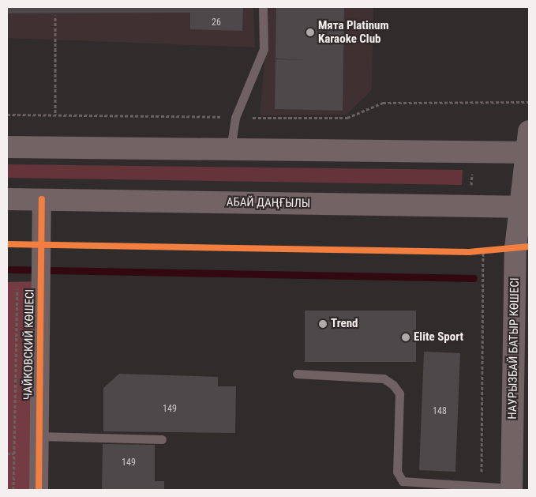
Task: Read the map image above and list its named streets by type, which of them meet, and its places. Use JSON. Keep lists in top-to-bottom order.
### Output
{
  "streets": {
    "main road": ["АБАЙ ДАҢҒЫЛЫ", "НАУРЫЗБАЙ БАТЫР КӨШЕСІ"],
    "street": ["ЧАЙКОВСКИЙ КӨШЕСІ"]
  },
  "crossings": [
    ["АБАЙ ДАҢҒЫЛЫ", "ЧАЙКОВСКИЙ КӨШЕСІ"],
    ["АБАЙ ДАҢҒЫЛЫ", "НАУРЫЗБАЙ БАТЫР КӨШЕСІ"]
  ],
  "places": ["Мята Platinum Karaoke Club", "Trend", "Elite Sport"],
  "house_numbers": [
    "26",
    "149",
    "148",
    "149"
  ]
}
